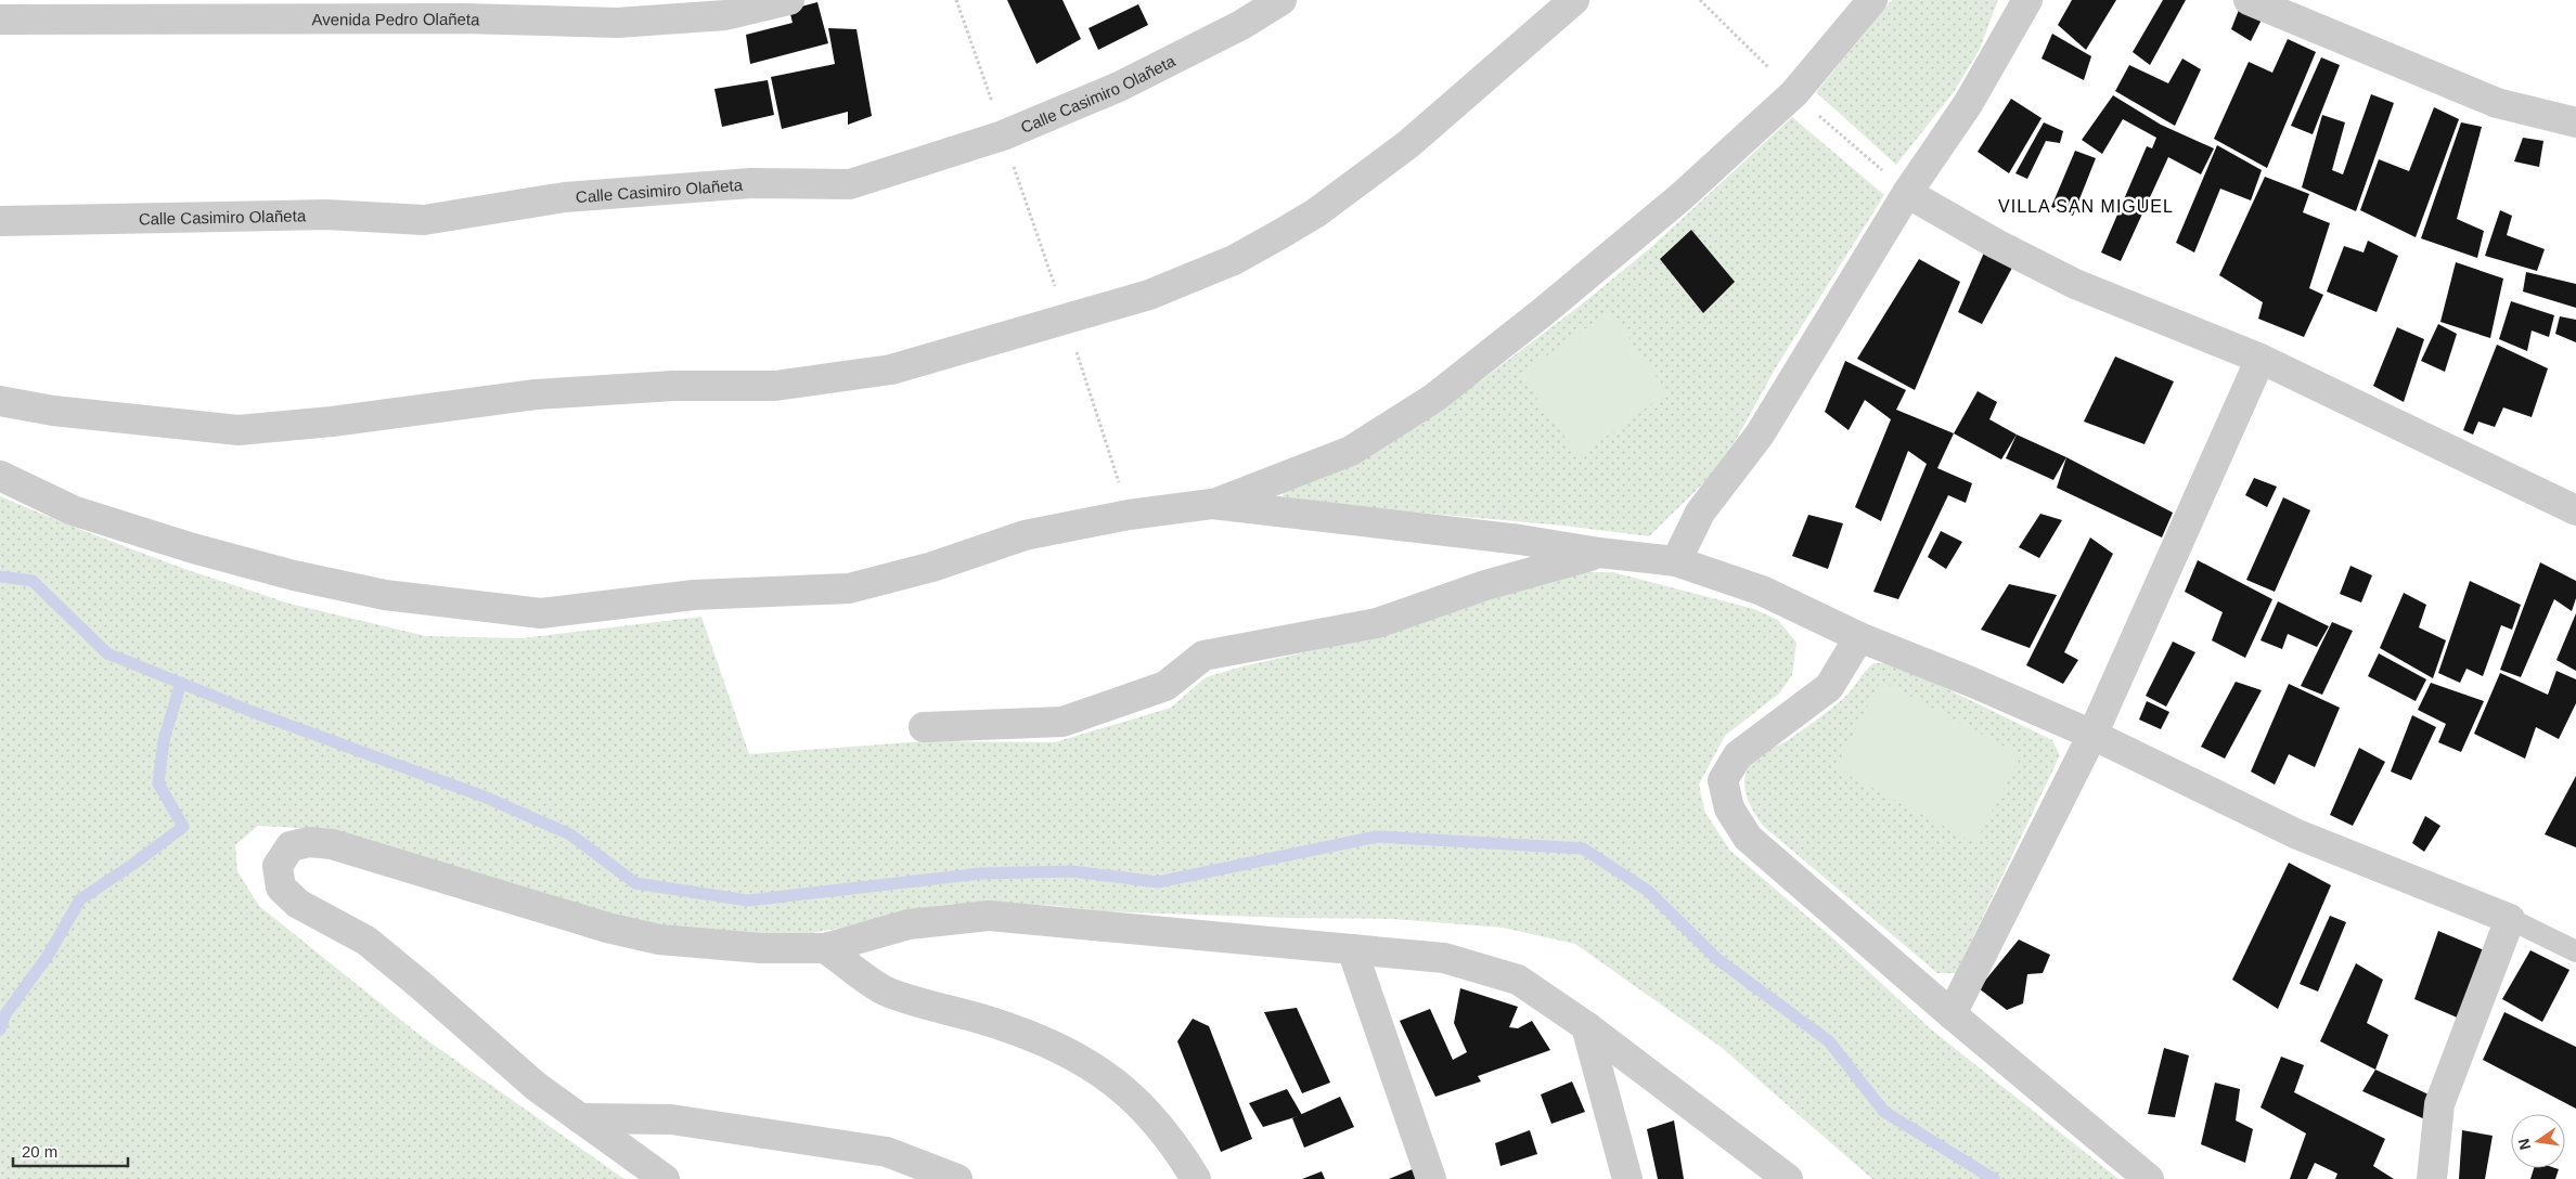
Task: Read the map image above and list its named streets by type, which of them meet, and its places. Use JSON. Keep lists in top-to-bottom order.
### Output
{
  "streets": {
    "street": ["Avenida Pedro Olañeta", "Calle Casimiro Olañeta"]
  },
  "districts": ["VILLA SAN MIGUEL"],
  "scale_bar": "20 m",
  "north": "left"
}
